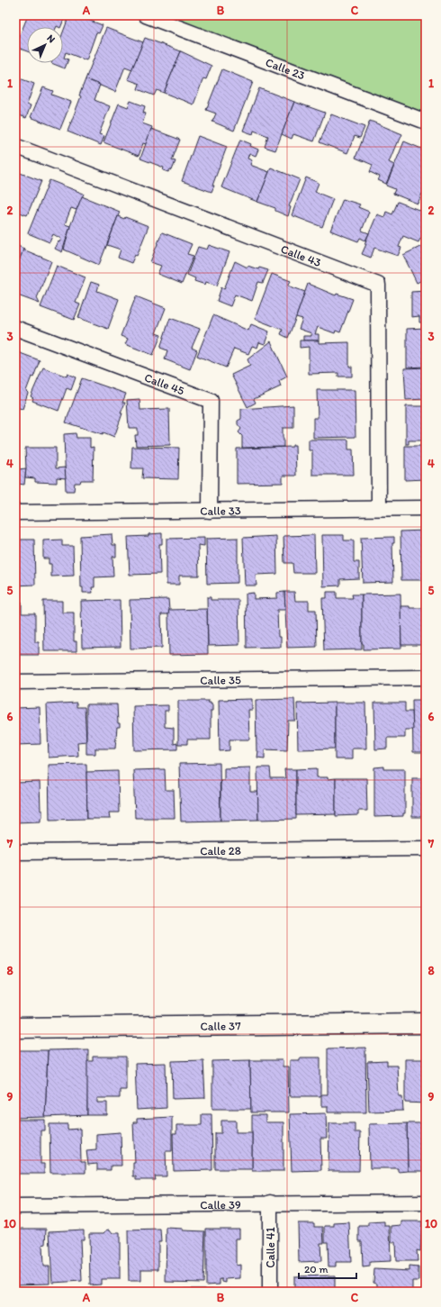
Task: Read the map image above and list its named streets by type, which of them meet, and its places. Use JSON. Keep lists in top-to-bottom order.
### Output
{
  "streets": {
    "street": [
      "Calle 23",
      "Calle 43",
      "Calle 45",
      "Calle 33",
      "Calle 35",
      "Calle 28",
      "Calle 37",
      "Calle 39",
      "Calle 41"
    ]
  },
  "crossings": [
    ["Calle 43", "Calle 33"],
    ["Calle 45", "Calle 33"],
    ["Calle 39", "Calle 41"]
  ],
  "scale_bar": "20 m",
  "north": "top right",
  "grid": {
    "columns": ["A", "B", "C"],
    "rows": [
      "1",
      "2",
      "3",
      "4",
      "5",
      "6",
      "7",
      "8",
      "9",
      "10"
    ]
  }
}
